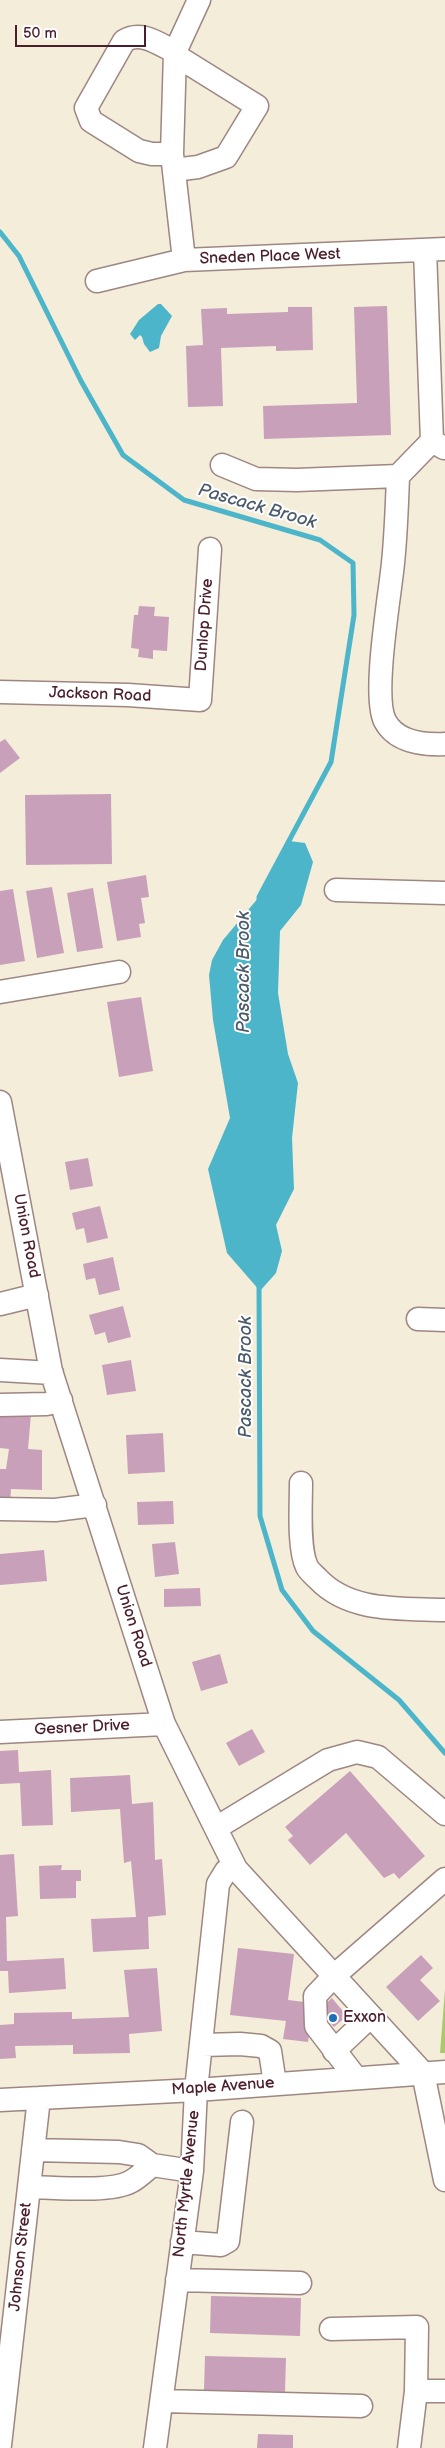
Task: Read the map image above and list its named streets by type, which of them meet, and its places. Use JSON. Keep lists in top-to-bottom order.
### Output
{
  "streets": {
    "street": [
      "Sneden Place West",
      "Dunlop Drive",
      "Jackson Road",
      "Union Road",
      "Gesner Drive",
      "Maple Avenue",
      "North Myrtle Avenue",
      "Johnson Street"
    ]
  },
  "crossings": [
    ["Dunlop Drive", "Jackson Road"],
    ["Union Road", "Gesner Drive"],
    ["Union Road", "Maple Avenue"],
    ["Union Road", "North Myrtle Avenue"],
    ["Maple Avenue", "North Myrtle Avenue"],
    ["Maple Avenue", "Johnson Street"]
  ],
  "water": ["Pascack Brook"],
  "places": ["Exxon"],
  "scale_bar": "50 m"
}
